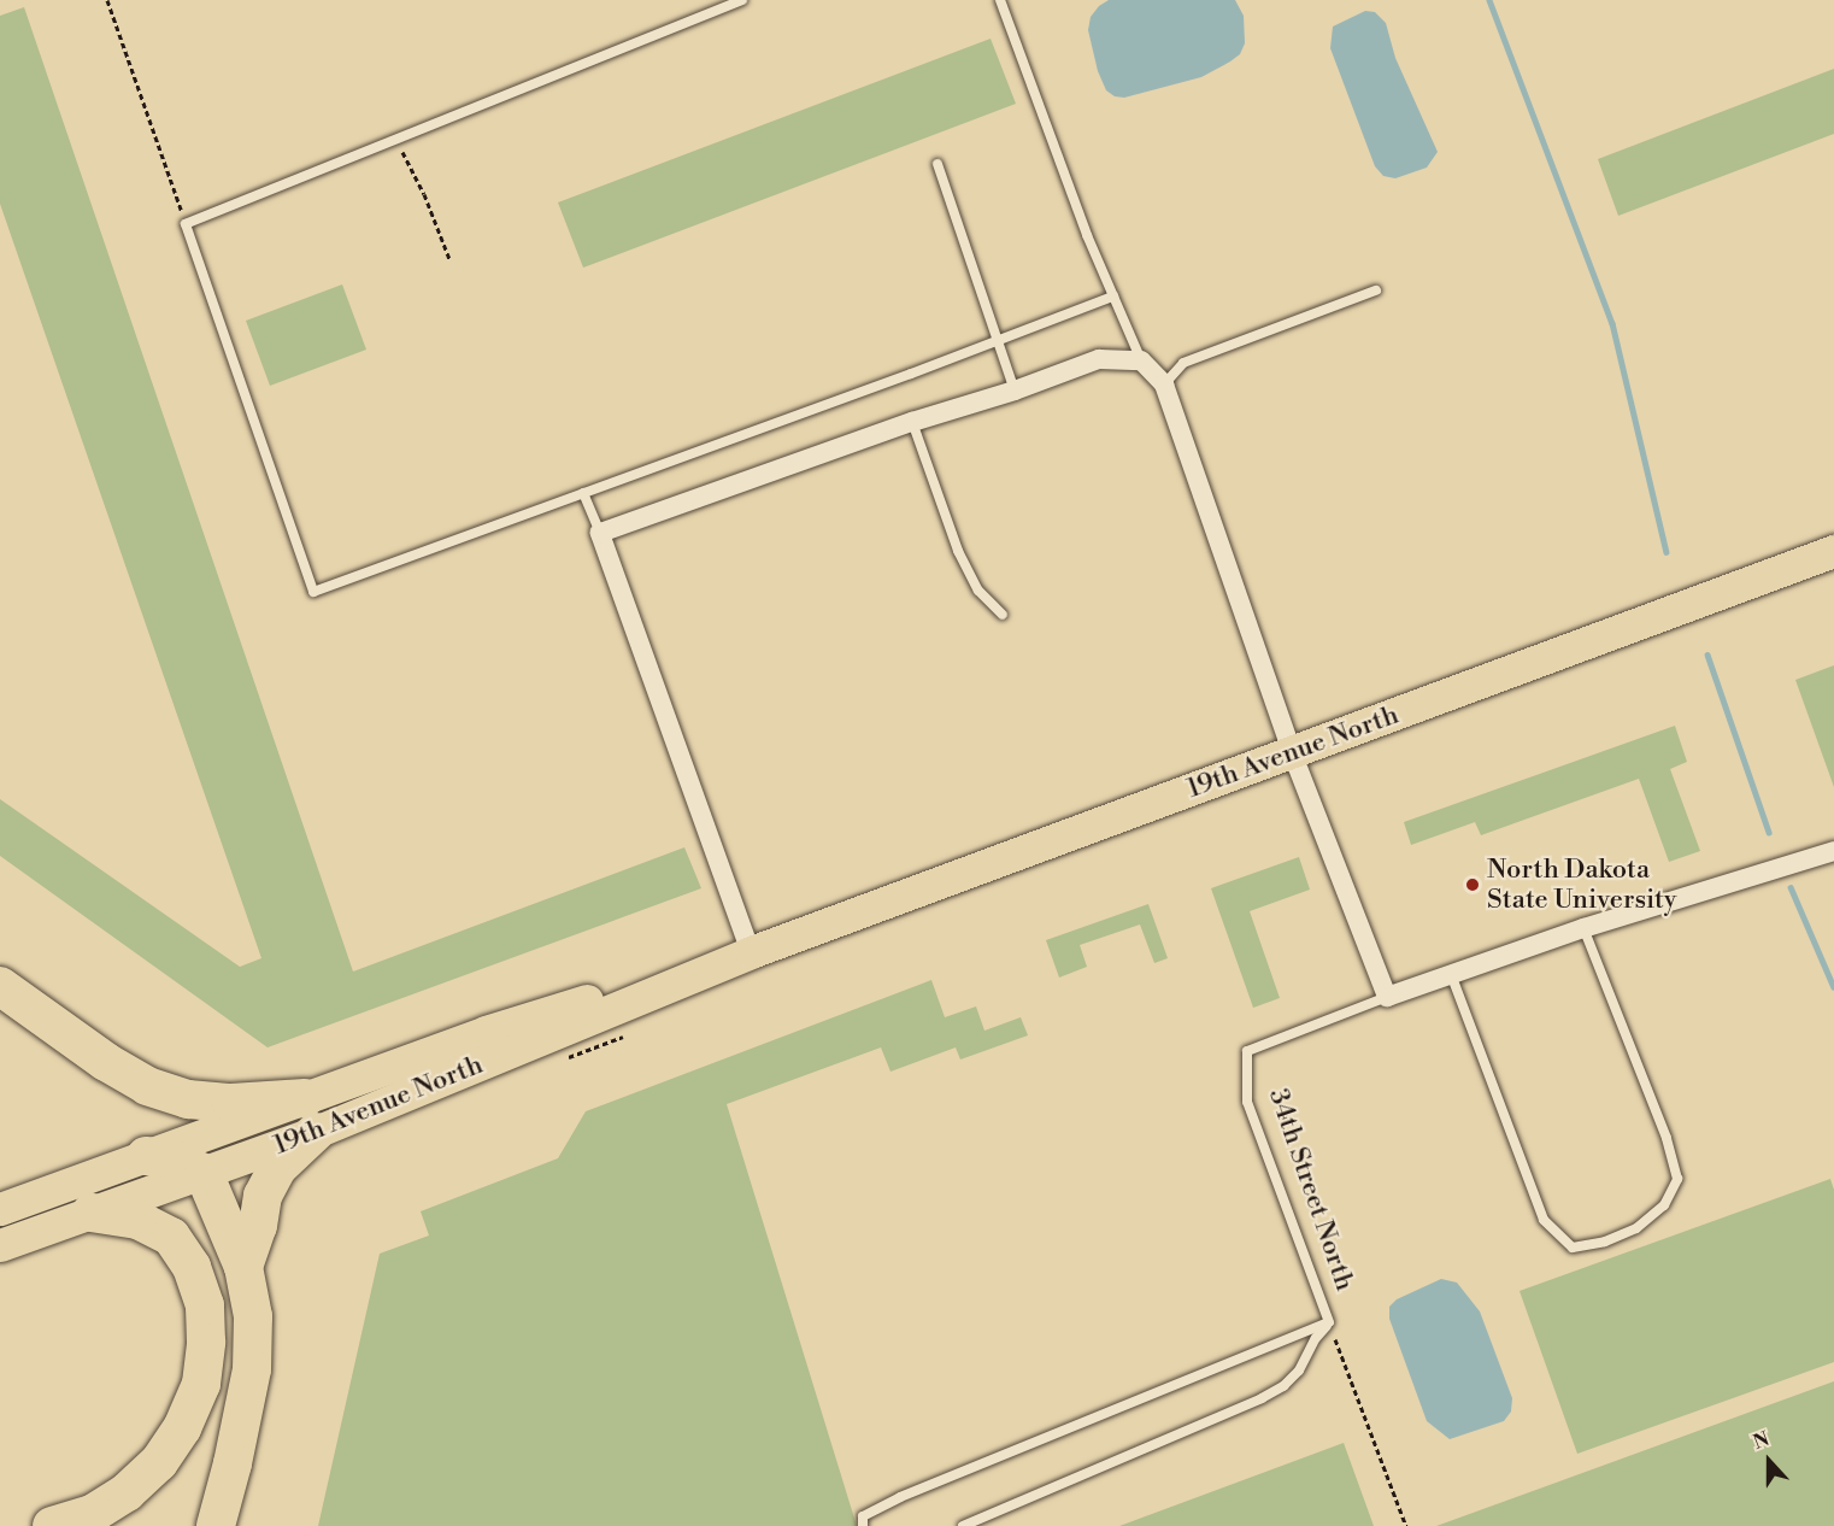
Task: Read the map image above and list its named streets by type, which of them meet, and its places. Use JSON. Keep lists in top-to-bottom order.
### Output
{
  "streets": {
    "main road": ["19th Avenue North"],
    "lane": ["34th Street North"]
  },
  "places": ["North Dakota State University"],
  "north": "top"
}
